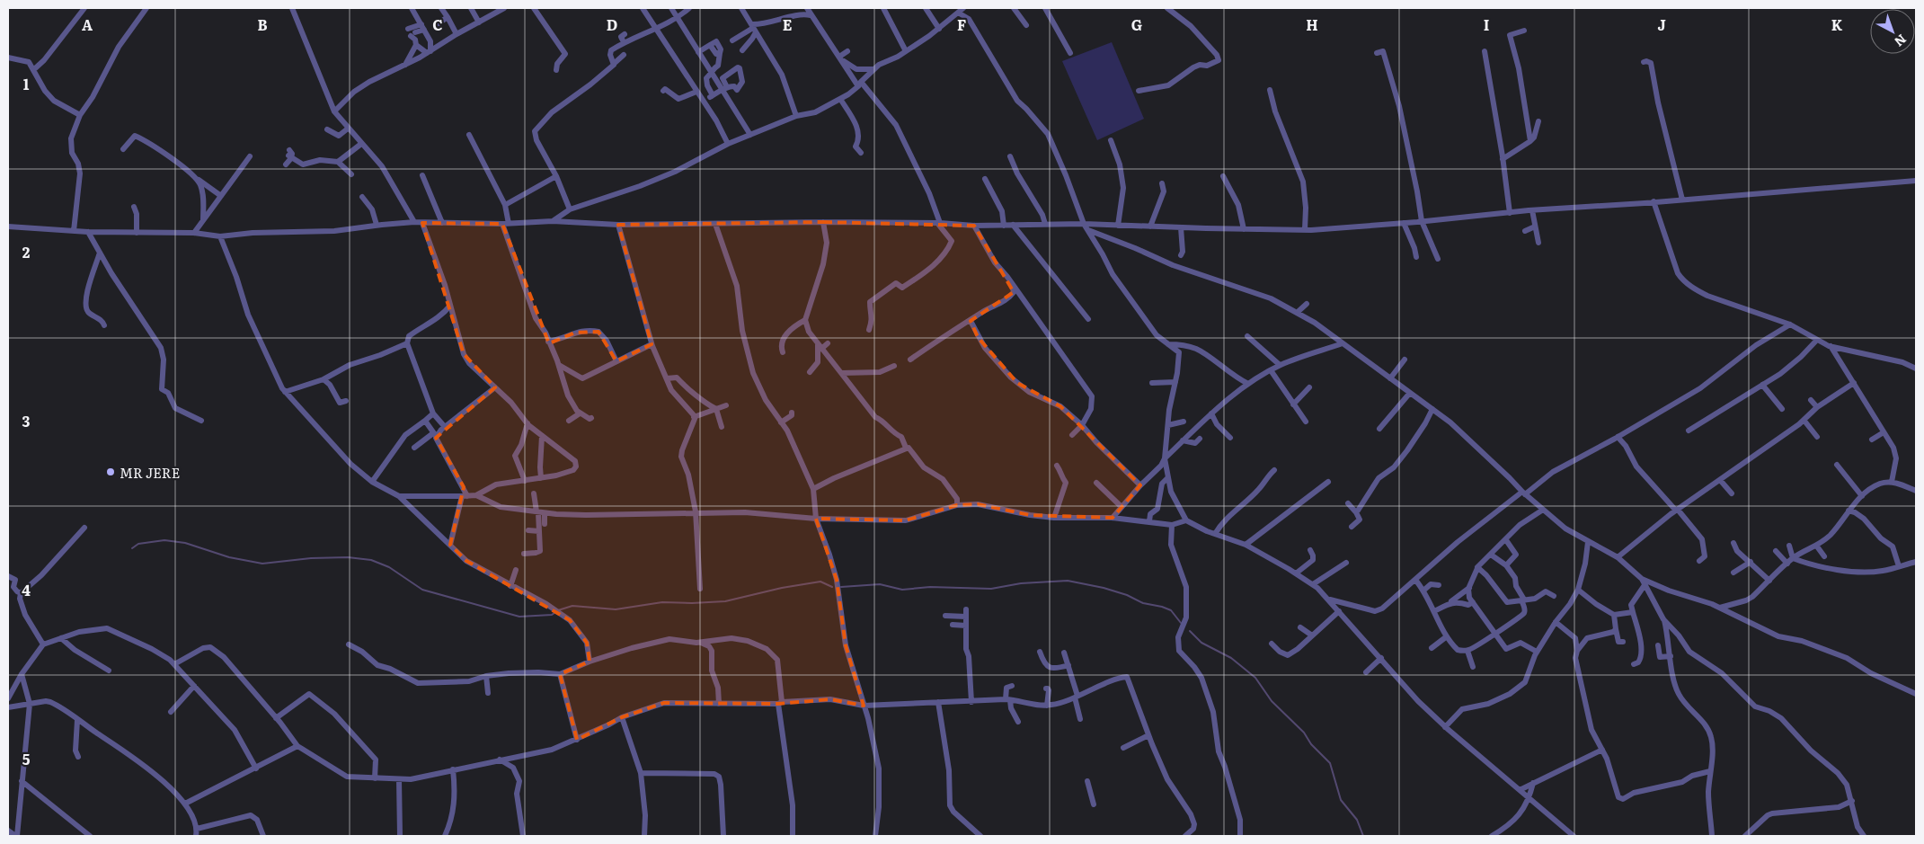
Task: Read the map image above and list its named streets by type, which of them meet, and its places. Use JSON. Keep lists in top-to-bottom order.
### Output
{
  "places": ["MR JERE"],
  "north": "bottom right",
  "grid": {
    "columns": [
      "A",
      "B",
      "C",
      "D",
      "E",
      "F",
      "G",
      "H",
      "I",
      "J",
      "K"
    ],
    "rows": [
      "1",
      "2",
      "3",
      "4",
      "5"
    ]
  }
}
